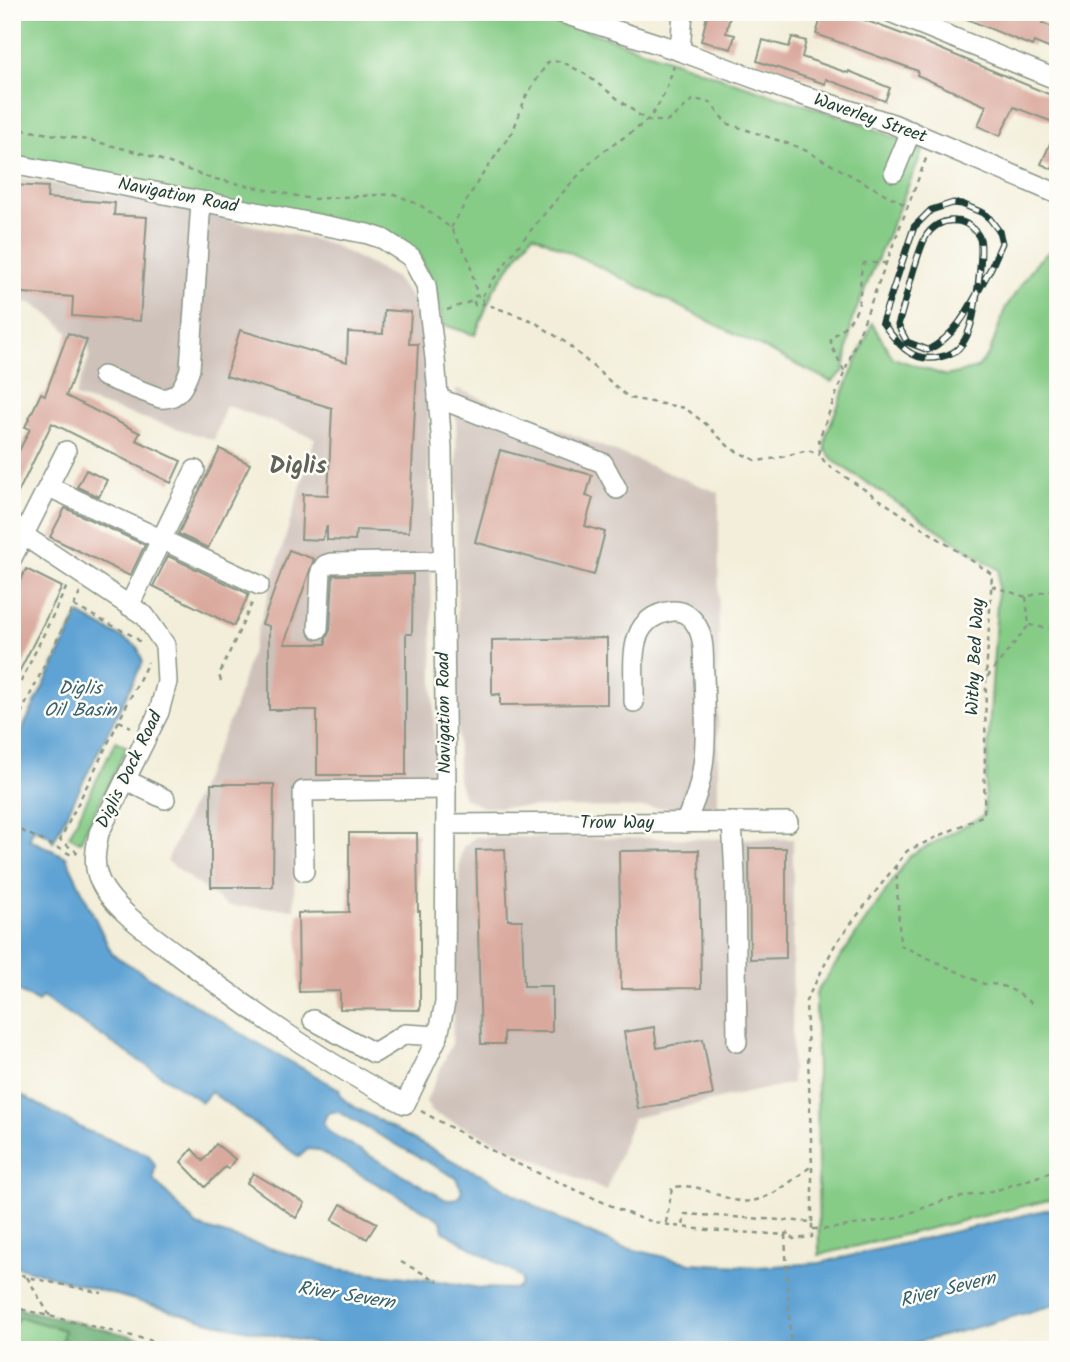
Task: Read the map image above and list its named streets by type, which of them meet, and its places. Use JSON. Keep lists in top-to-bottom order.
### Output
{
  "streets": {
    "street": [
      "Waverley Street",
      "Navigation Road",
      "Diglis Dock Road",
      "Trow Way"
    ],
    "path": ["Withy Bed Way"]
  },
  "crossings": [
    ["Navigation Road", "Trow Way"]
  ],
  "districts": ["Diglis"],
  "water": ["Diglis Oil Basin", "River Severn"]
}
